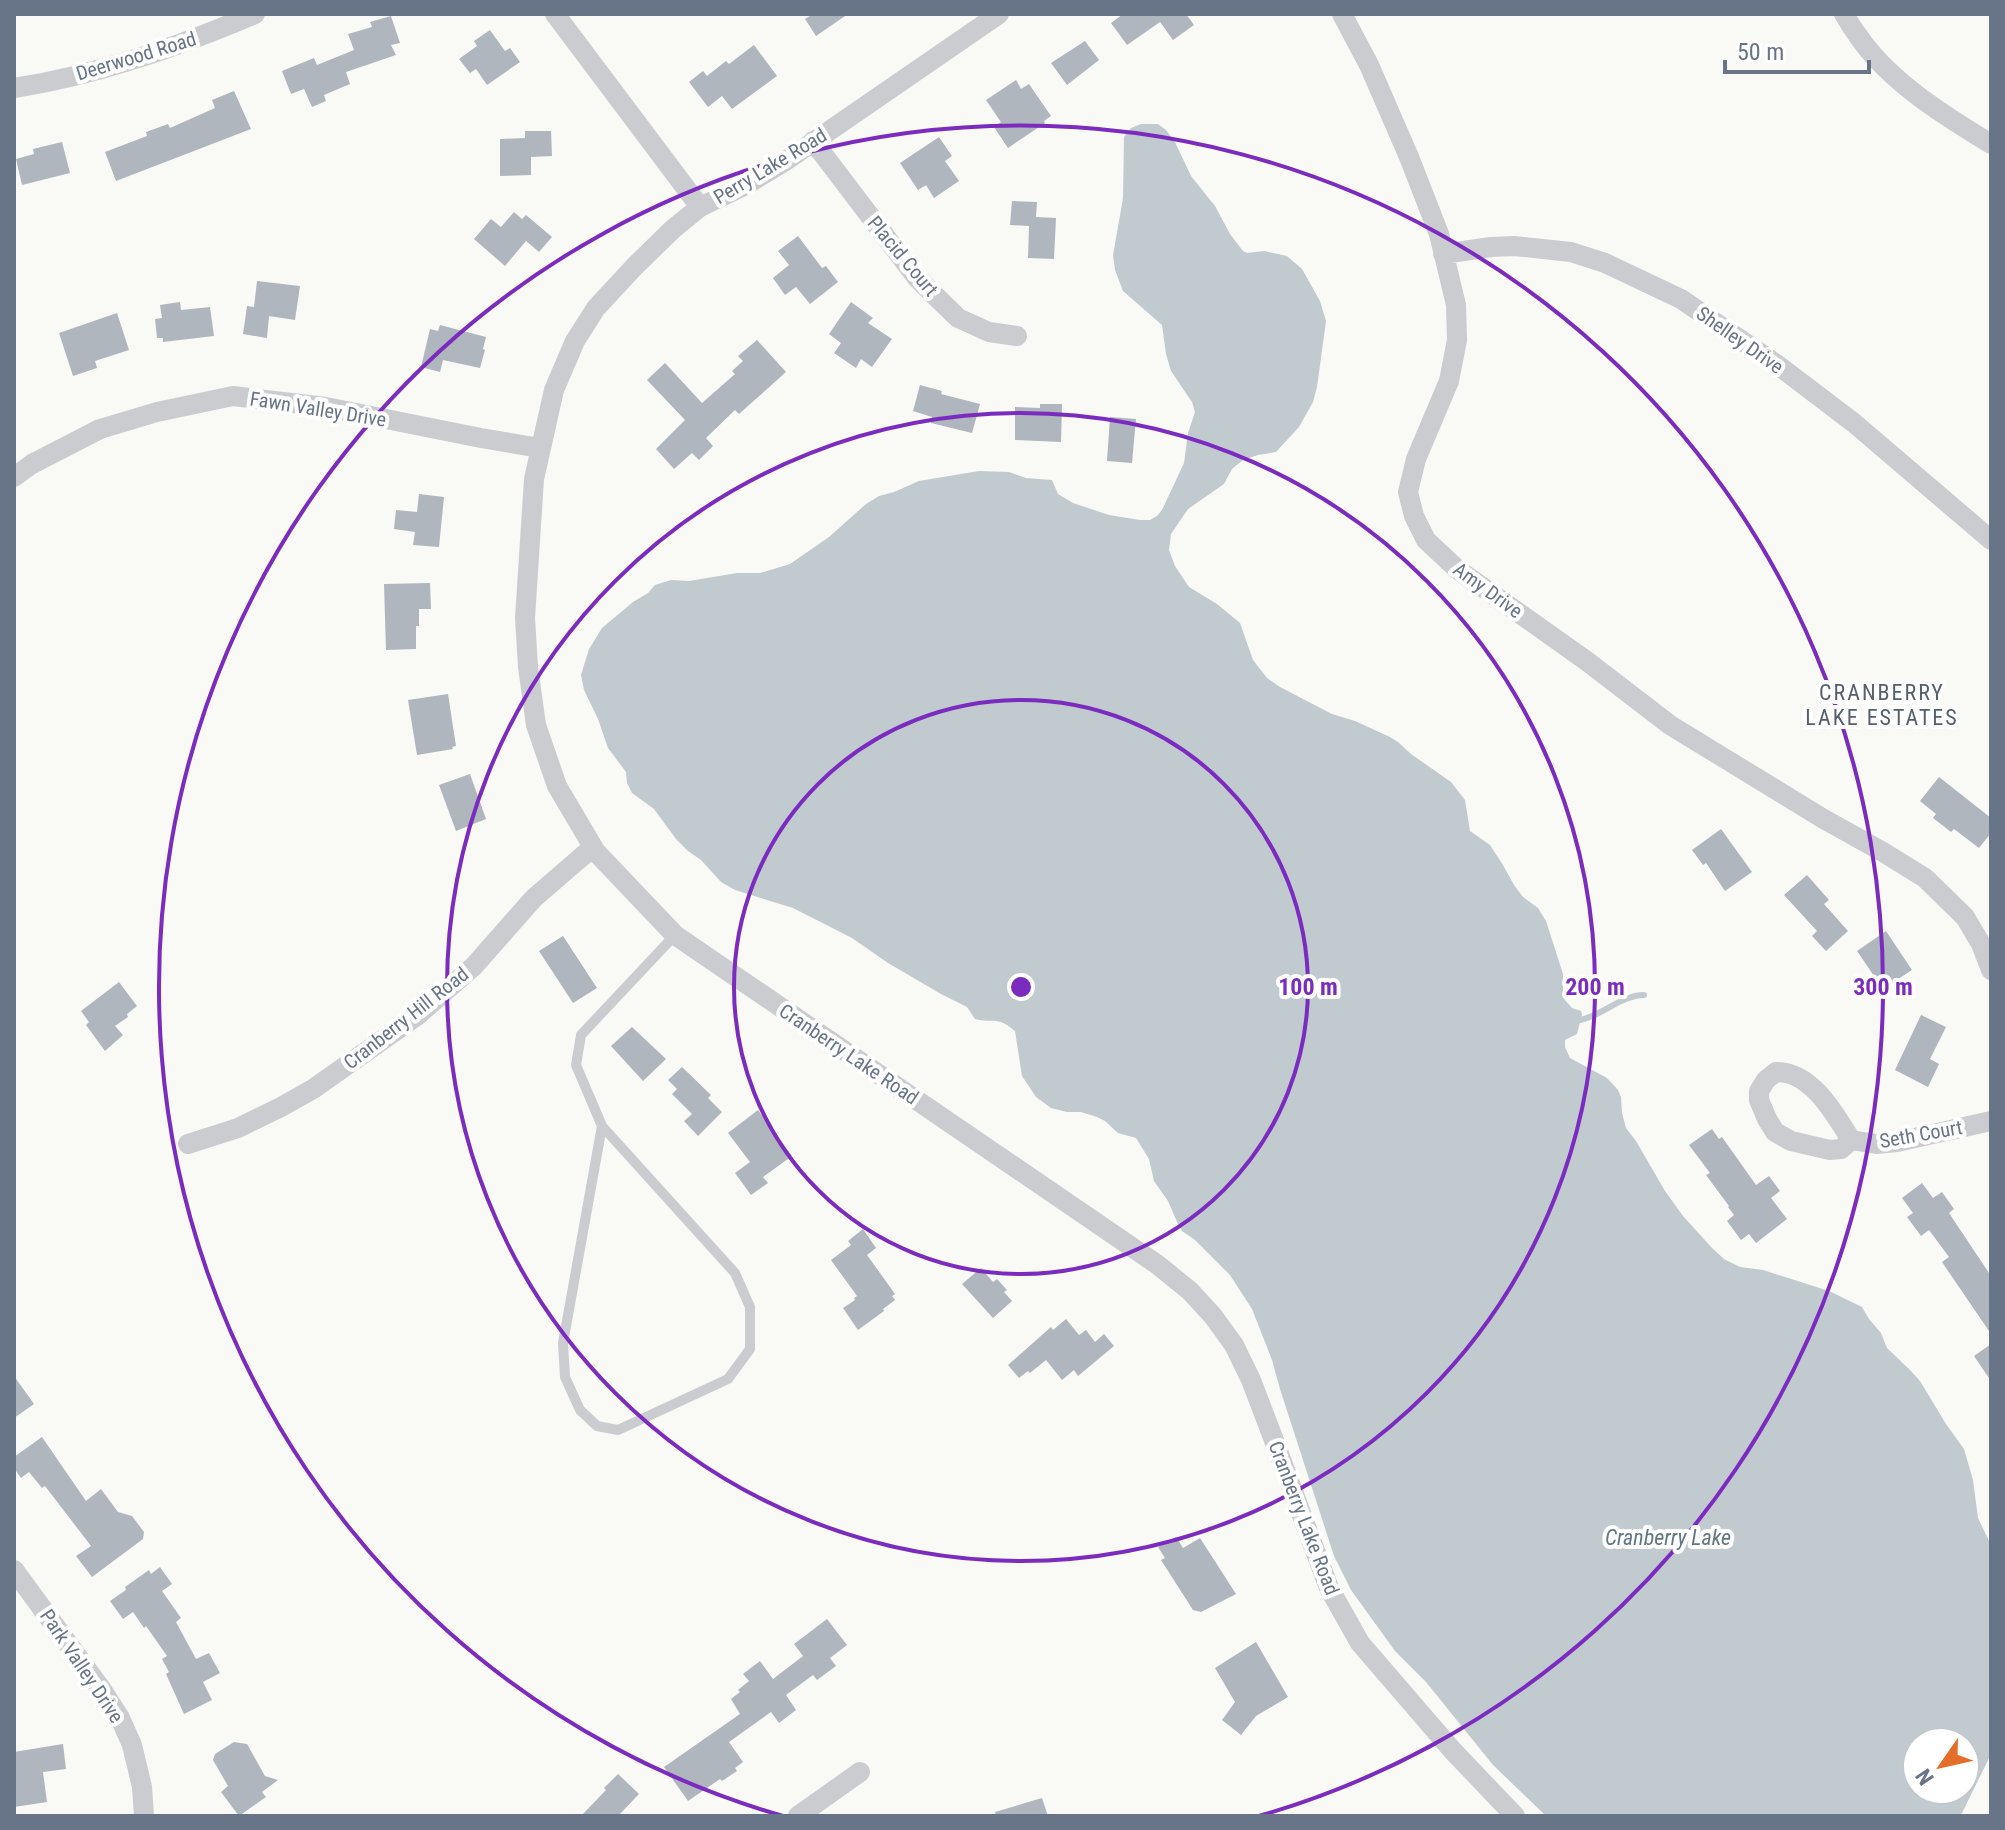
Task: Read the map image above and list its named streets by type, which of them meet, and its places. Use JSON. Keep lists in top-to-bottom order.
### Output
{
  "streets": {
    "street": [
      "Deerwood Road",
      "Perry Lake Road",
      "Placid Court",
      "Shelley Drive",
      "Fawn Valley Drive",
      "Amy Drive",
      "Cranberry Hill Road",
      "Cranberry Lake Road",
      "Seth Court",
      "Park Valley Drive"
    ]
  },
  "crossings": [
    ["Perry Lake Road", "Placid Court"],
    ["Perry Lake Road", "Cranberry Lake Road"],
    ["Shelley Drive", "Amy Drive"],
    ["Fawn Valley Drive", "Cranberry Lake Road"],
    ["Cranberry Hill Road", "Cranberry Lake Road"]
  ],
  "districts": ["CRANBERRY LAKE ESTATES"],
  "water": ["Cranberry Lake"],
  "scale_bar": "50 m",
  "north": "bottom left",
  "rings": ["100 m", "200 m", "300 m"]
}
